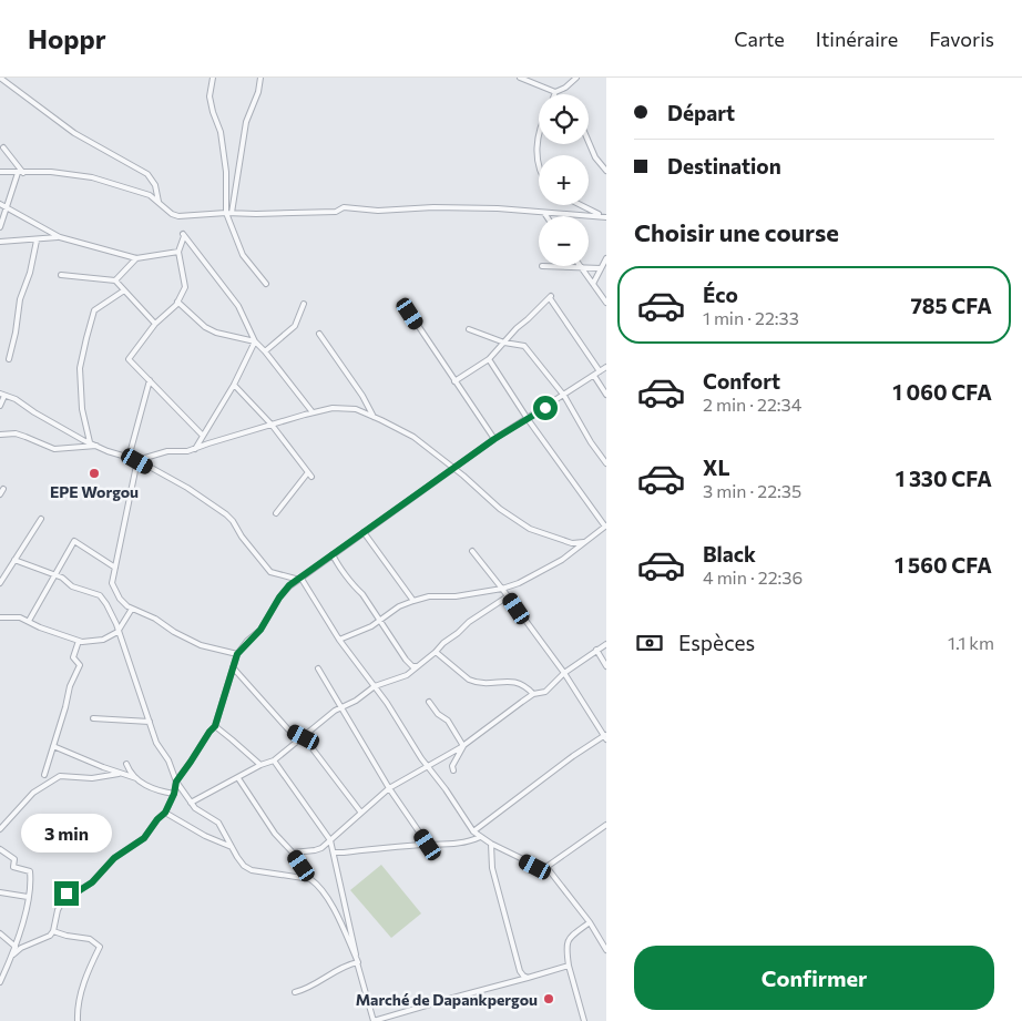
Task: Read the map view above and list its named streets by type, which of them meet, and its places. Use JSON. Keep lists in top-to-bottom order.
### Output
{
  "places": ["EPE Worgou", "Marché de Dapankpergou"],
  "page": {
    "header": "Hoppr",
    "nav": ["Carte", "Itinéraire", "Favoris"],
    "banner": ["Départ", "Destination"],
    "map_buttons": ["+", "−"],
    "heading": "Choisir une course",
    "list": [
      {
        "name": "Éco",
        "note": "1 min · 22:33",
        "value": "785 CFA"
      },
      {
        "name": "Confort",
        "note": "2 min · 22:34",
        "value": "1 060 CFA"
      },
      {
        "name": "XL",
        "note": "3 min · 22:35",
        "value": "1 330 CFA"
      },
      {
        "name": "Black",
        "note": "4 min · 22:36",
        "value": "1 560 CFA"
      }
    ],
    "pay": ["Espèces", "1.1 km"],
    "bubble": "3 min",
    "buttons": "Confirmer"
  }
}
